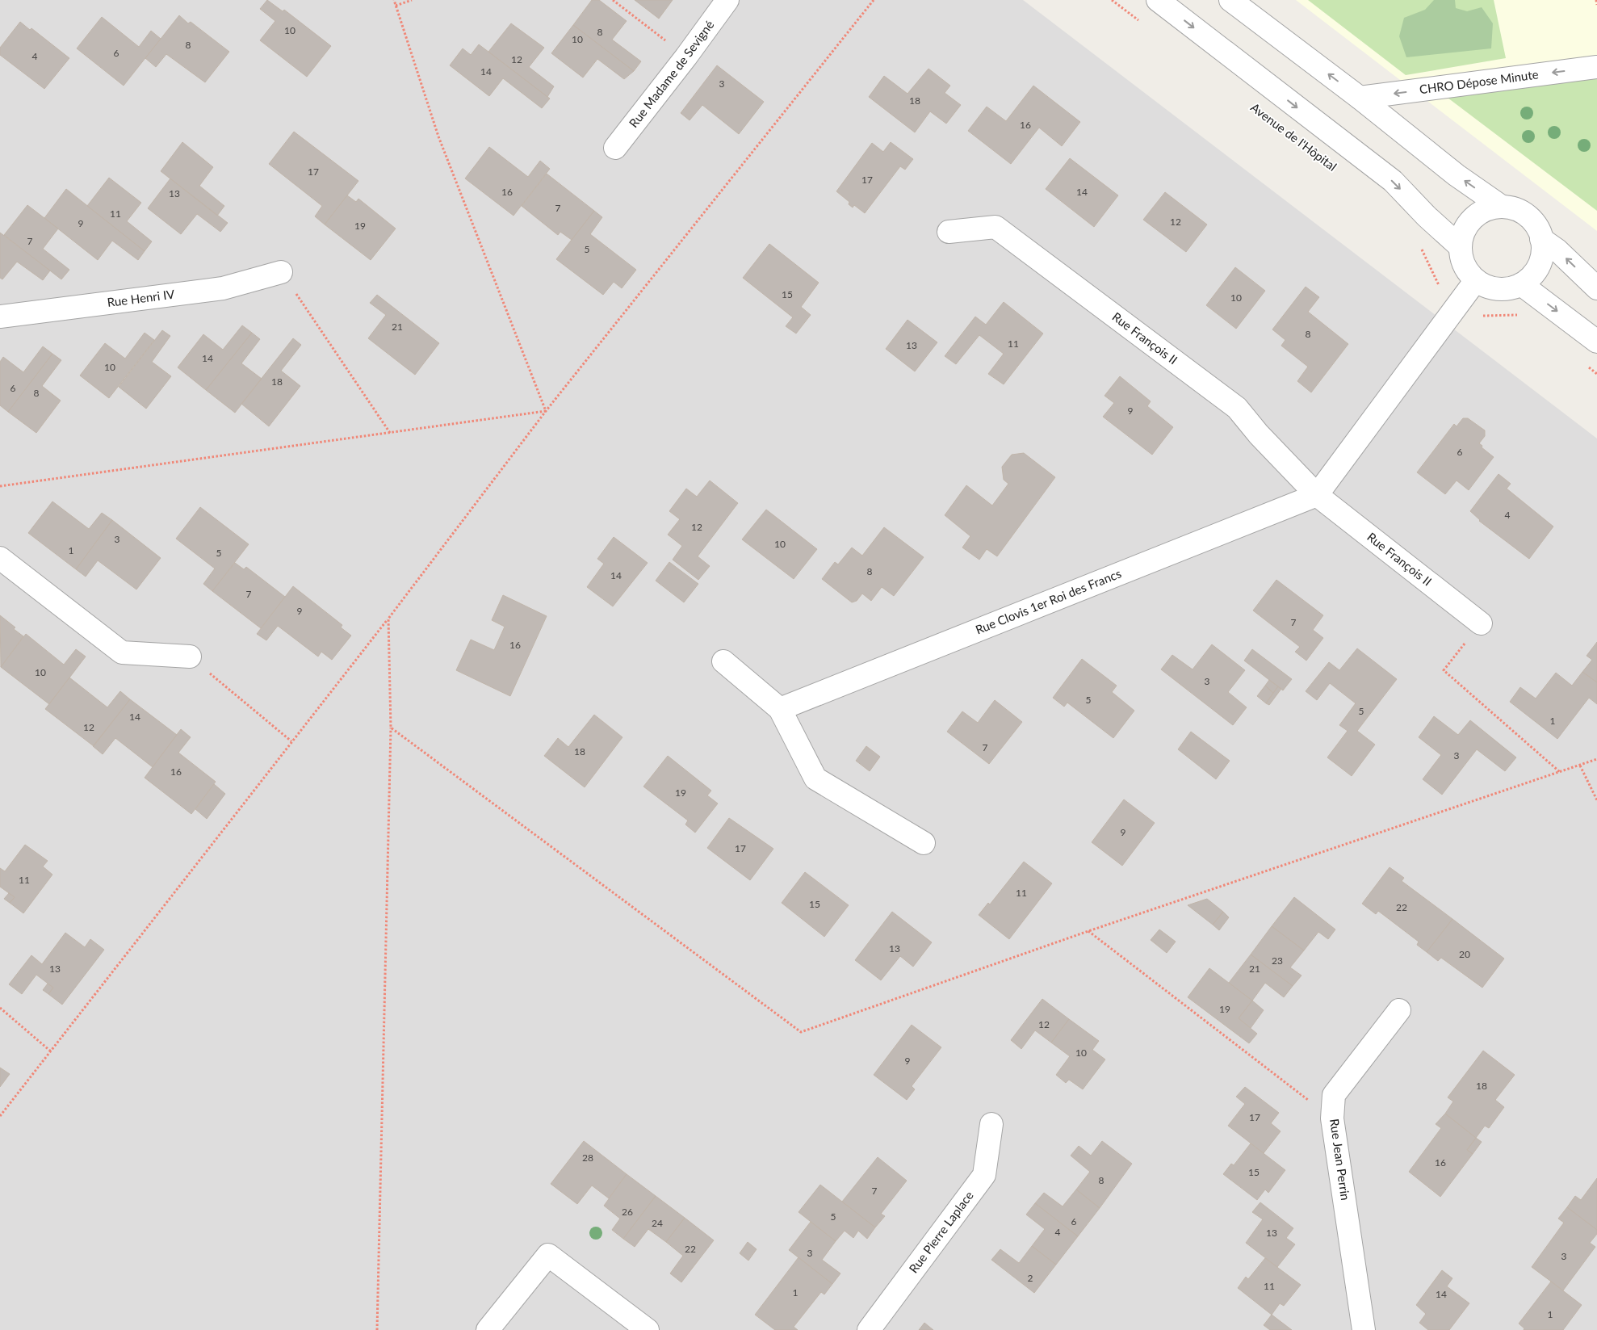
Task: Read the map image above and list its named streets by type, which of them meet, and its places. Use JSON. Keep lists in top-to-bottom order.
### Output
{
  "streets": {
    "street": [
      "Rue Madame de Sevigné",
      "CHRO Dépose Minute",
      "Rue Henri IV",
      "Rue François II",
      "Rue Clovis 1er Roi des Francs",
      "Rue Jean Perrin",
      "Rue Pierre Laplace"
    ]
  },
  "crossings": [
    ["Rue François II", "Rue Clovis 1er Roi des Francs"]
  ],
  "one_way": ["CHRO Dépose Minute"],
  "house_numbers": [
    "10",
    "8",
    "10",
    "8",
    "6",
    "4",
    "12",
    "14",
    "3",
    "18",
    "16",
    "17",
    "17",
    "16",
    "14",
    "13",
    "7",
    "11",
    "12",
    "9",
    "19",
    "7",
    "5",
    "15",
    "10",
    "21",
    "8",
    "11",
    "13",
    "14",
    "10",
    "18",
    "6",
    "8",
    "9",
    "6",
    "4",
    "12",
    "3",
    "10",
    "1",
    "5",
    "8",
    "14",
    "7",
    "9",
    "7",
    "16",
    "10",
    "3",
    "5",
    "5",
    "14",
    "1",
    "12",
    "7",
    "18",
    "3",
    "16",
    "19",
    "9",
    "17",
    "11",
    "11",
    "15",
    "22",
    "13",
    "20",
    "23",
    "13",
    "21",
    "19",
    "12",
    "10",
    "9",
    "18",
    "17",
    "28",
    "16",
    "15",
    "8",
    "7",
    "26",
    "5",
    "6",
    "24",
    "4",
    "13",
    "22",
    "3",
    "3",
    "2",
    "11",
    "1",
    "14",
    "1"
  ]
}
